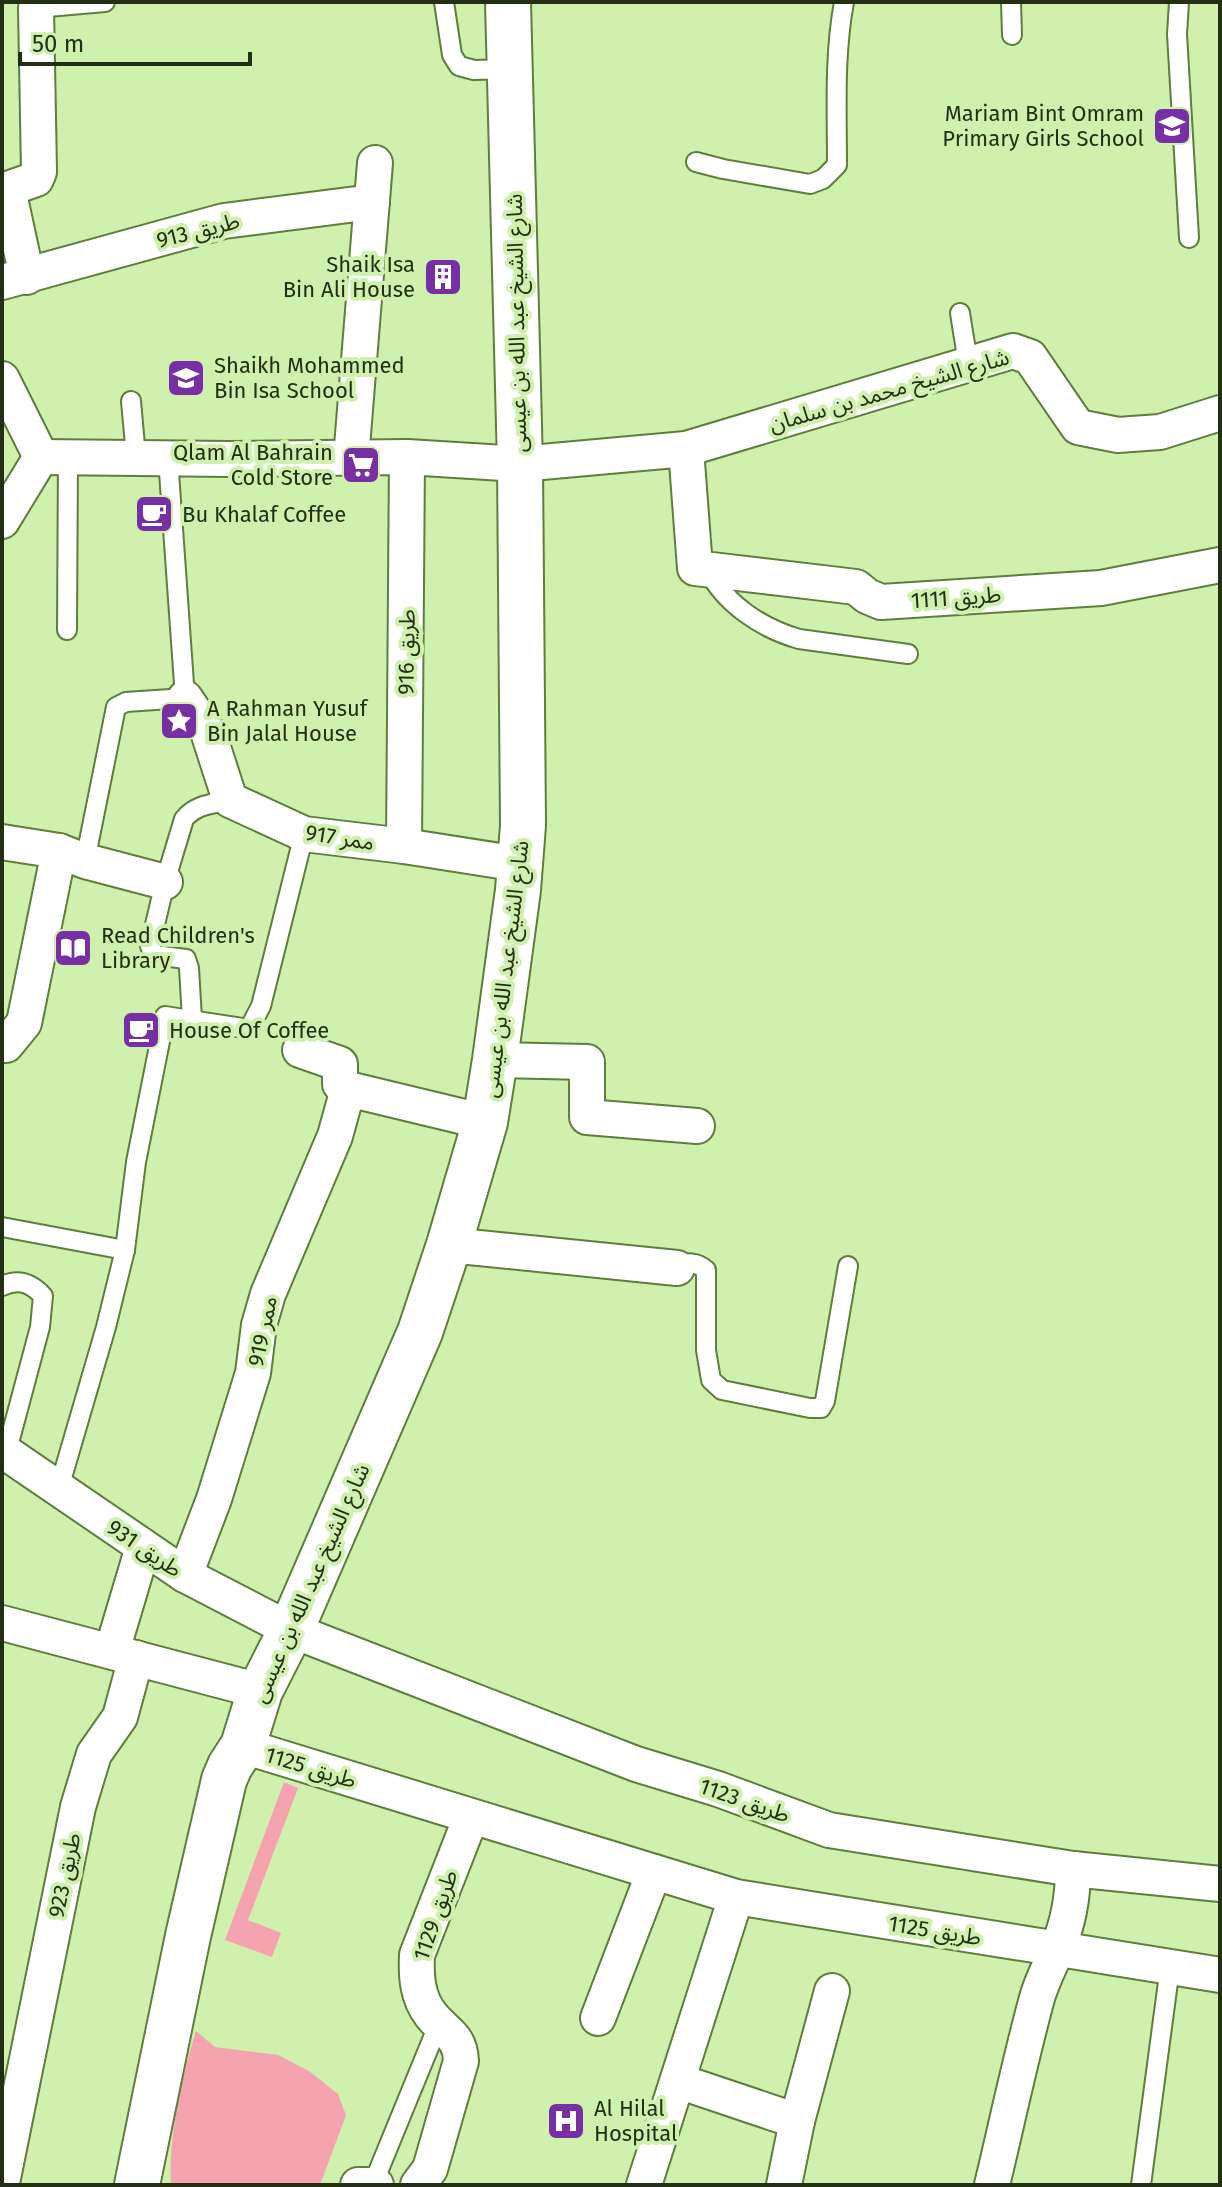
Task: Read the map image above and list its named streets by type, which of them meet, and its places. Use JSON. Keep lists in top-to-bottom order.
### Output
{
  "streets": {
    "street": [
      "طريق 913",
      "شارع الشيخ عبد الله بن عيسى",
      "شارع الشيخ محمد بن سلمان",
      "طريق 1111",
      "طريق 916",
      "ممر 917",
      "ممر 919",
      "طريق 931",
      "طريق 1125",
      "طريق 1123",
      "طريق 923",
      "طريق 1129"
    ]
  },
  "crossings": [
    ["شارع الشيخ عبد الله بن عيسى", "شارع الشيخ محمد بن سلمان"],
    ["شارع الشيخ عبد الله بن عيسى", "ممر 917"],
    ["شارع الشيخ عبد الله بن عيسى", "طريق 931"],
    ["شارع الشيخ عبد الله بن عيسى", "طريق 1125"],
    ["شارع الشيخ عبد الله بن عيسى", "طريق 1123"],
    ["طريق 916", "ممر 917"],
    ["ممر 919", "طريق 931"],
    ["طريق 931", "طريق 1123"],
    ["طريق 931", "طريق 923"],
    ["طريق 1125", "طريق 1129"]
  ],
  "places": {
    "school or university": ["Mariam Bint Omram Primary Girls School", "Shaikh Mohammed Bin Isa School"],
    "building": ["Shaik Isa Bin Ali House"],
    "supermarket": ["Qlam Al Bahrain Cold Store"],
    "cafe": ["Bu Khalaf Coffee", "House Of Coffee"],
    "place": ["A Rahman Yusuf Bin Jalal House"],
    "library": ["Read Children's Library"],
    "hospital": ["Al Hilal Hospital"]
  },
  "scale_bar": "50 m"
}
